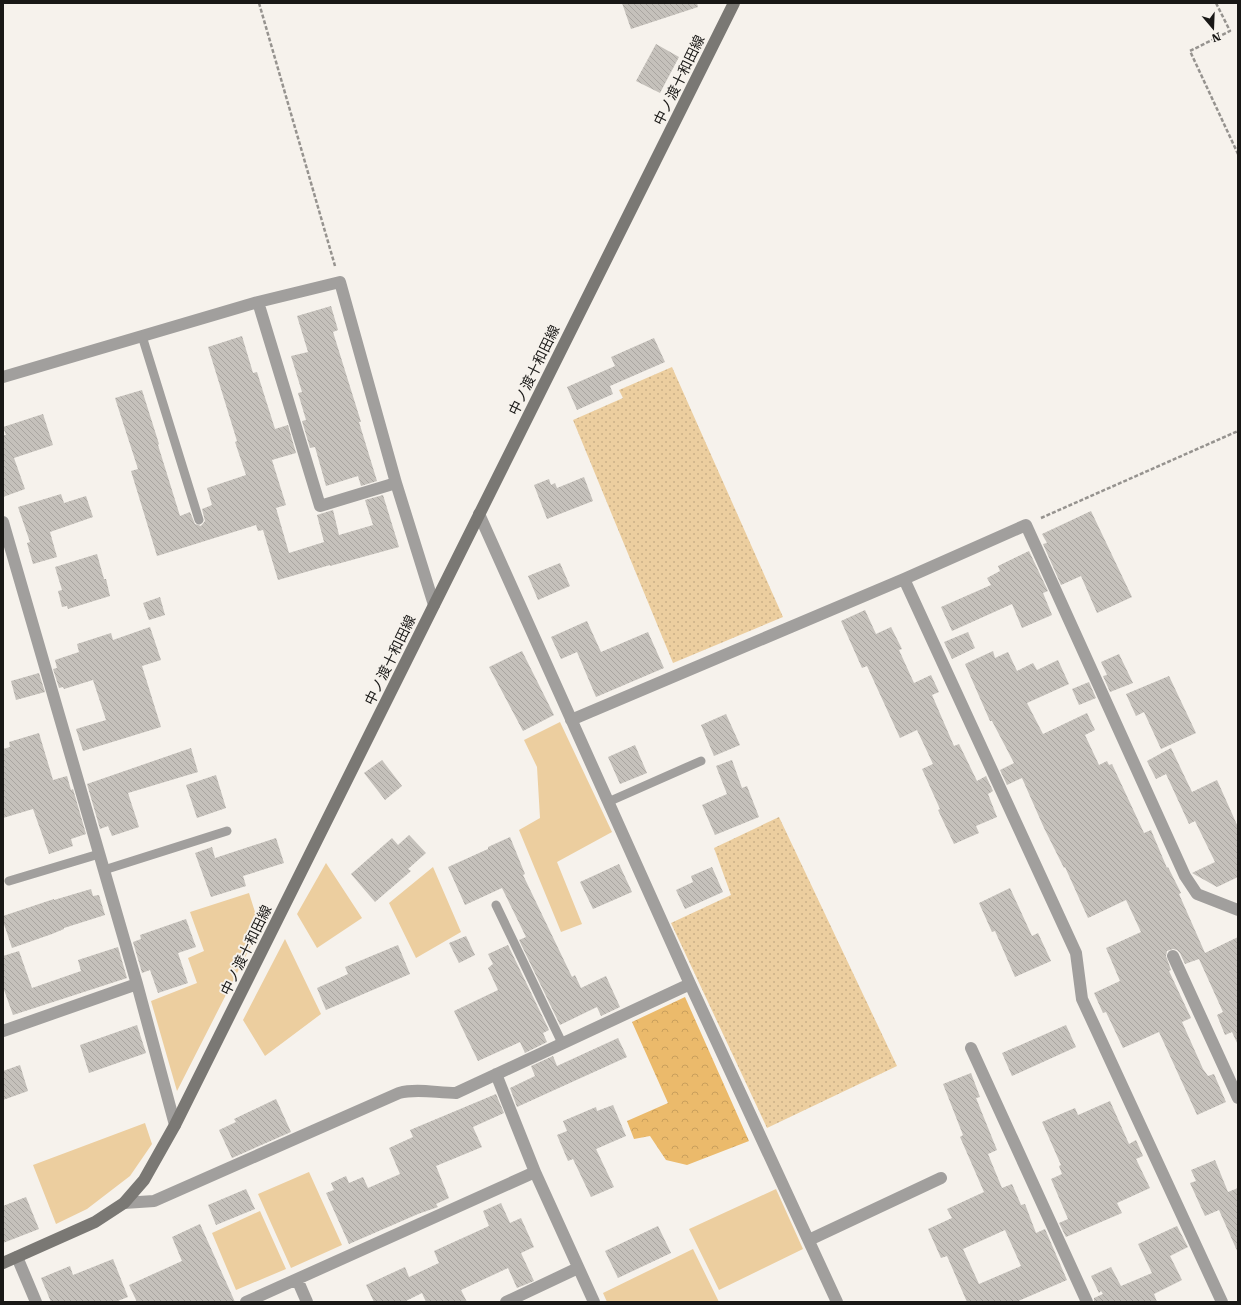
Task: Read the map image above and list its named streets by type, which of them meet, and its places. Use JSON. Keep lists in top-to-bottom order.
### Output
{
  "streets": {
    "main road": ["中ノ渡十和田線"]
  },
  "north": "bottom"
}
